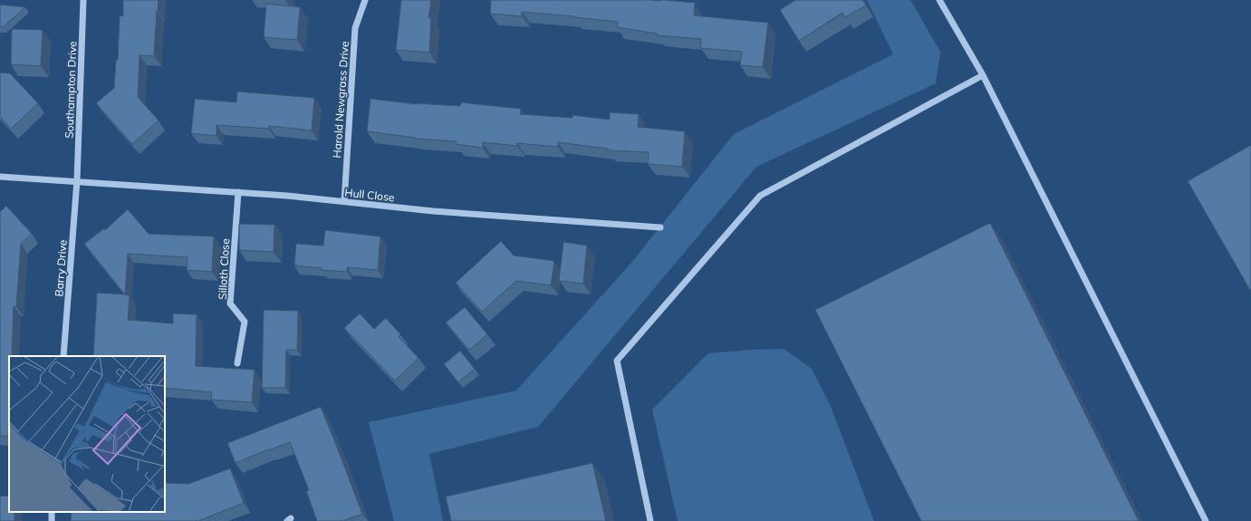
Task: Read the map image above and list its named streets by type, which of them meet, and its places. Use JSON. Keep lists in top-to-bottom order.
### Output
{
  "streets": {
    "street": [
      "Southampton Drive",
      "Harold Newgrass Drive",
      "Hull Close",
      "Barry Drive",
      "Silloth Close"
    ]
  },
  "crossings": [
    ["Southampton Drive", "Hull Close"],
    ["Southampton Drive", "Barry Drive"],
    ["Harold Newgrass Drive", "Hull Close"],
    ["Hull Close", "Barry Drive"],
    ["Hull Close", "Silloth Close"]
  ]
}
